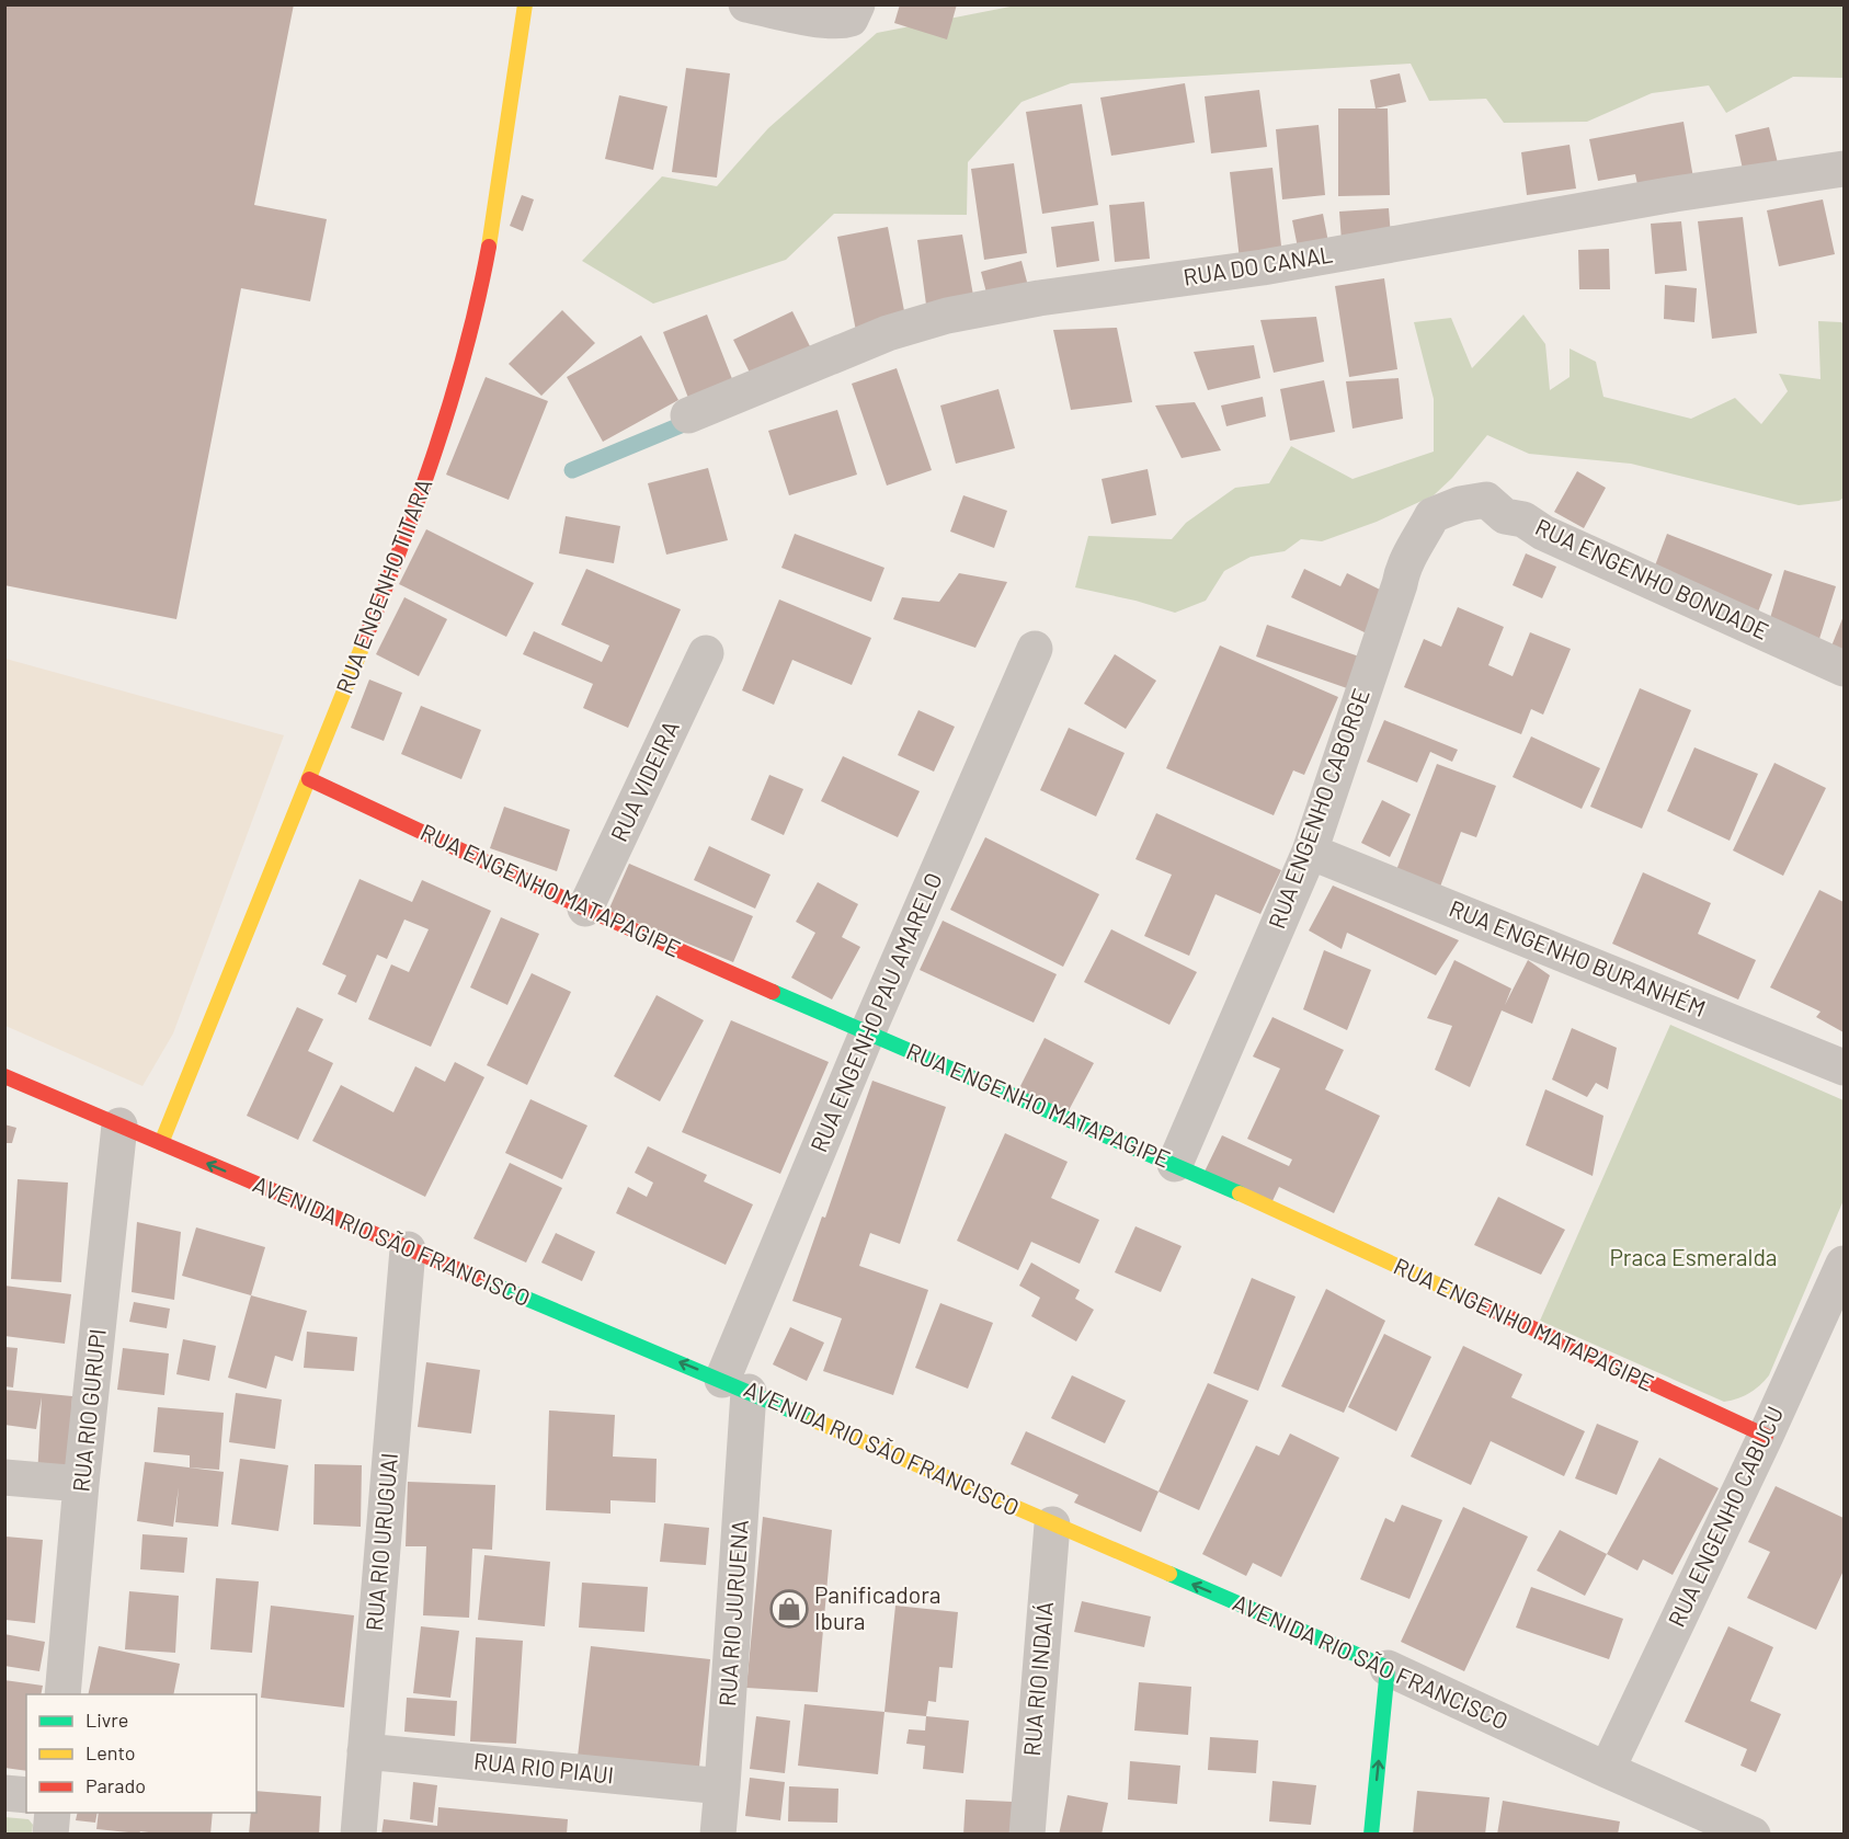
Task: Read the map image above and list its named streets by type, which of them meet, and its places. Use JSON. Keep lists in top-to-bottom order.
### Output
{
  "streets": {
    "street": [
      "RUA DO CANAL",
      "RUA ENGENHO BONDADE",
      "RUA ENGENHO TITARA",
      "RUA VIDEIRA",
      "RUA ENGENHO CABORGE",
      "RUA ENGENHO MATAPAGIPE",
      "RUA ENGENHO BURANHÉM",
      "RUA ENGENHO PAU AMARELO",
      "AVENIDA RIO SÃO FRANCISCO",
      "RUA RIO GURUPI",
      "RUA ENGENHO CABUCU",
      "RUA RIO URUGUAI",
      "RUA RIO JURUENA",
      "RUA RIO INDAIÁ",
      "RUA RIO PIAUI"
    ]
  },
  "crossings": [
    ["RUA ENGENHO BONDADE", "RUA ENGENHO CABORGE"],
    ["RUA ENGENHO TITARA", "RUA ENGENHO MATAPAGIPE"],
    ["RUA ENGENHO TITARA", "AVENIDA RIO SÃO FRANCISCO"],
    ["RUA VIDEIRA", "RUA ENGENHO MATAPAGIPE"],
    ["RUA ENGENHO CABORGE", "RUA ENGENHO MATAPAGIPE"],
    ["RUA ENGENHO CABORGE", "RUA ENGENHO BURANHÉM"],
    ["RUA ENGENHO MATAPAGIPE", "RUA ENGENHO PAU AMARELO"],
    ["RUA ENGENHO MATAPAGIPE", "RUA ENGENHO CABUCU"],
    ["RUA ENGENHO PAU AMARELO", "AVENIDA RIO SÃO FRANCISCO"],
    ["RUA ENGENHO PAU AMARELO", "RUA RIO JURUENA"],
    ["AVENIDA RIO SÃO FRANCISCO", "RUA RIO GURUPI"],
    ["AVENIDA RIO SÃO FRANCISCO", "RUA ENGENHO CABUCU"],
    ["AVENIDA RIO SÃO FRANCISCO", "RUA RIO URUGUAI"],
    ["AVENIDA RIO SÃO FRANCISCO", "RUA RIO JURUENA"],
    ["AVENIDA RIO SÃO FRANCISCO", "RUA RIO INDAIÁ"],
    ["RUA RIO URUGUAI", "RUA RIO PIAUI"],
    ["RUA RIO JURUENA", "RUA RIO PIAUI"]
  ],
  "one_way": ["AVENIDA RIO SÃO FRANCISCO"],
  "parks": ["Praca Esmeralda"],
  "places": {
    "shop": ["Panificadora Ibura"]
  },
  "legend": ["Livre", "Lento", "Parado"]
}
